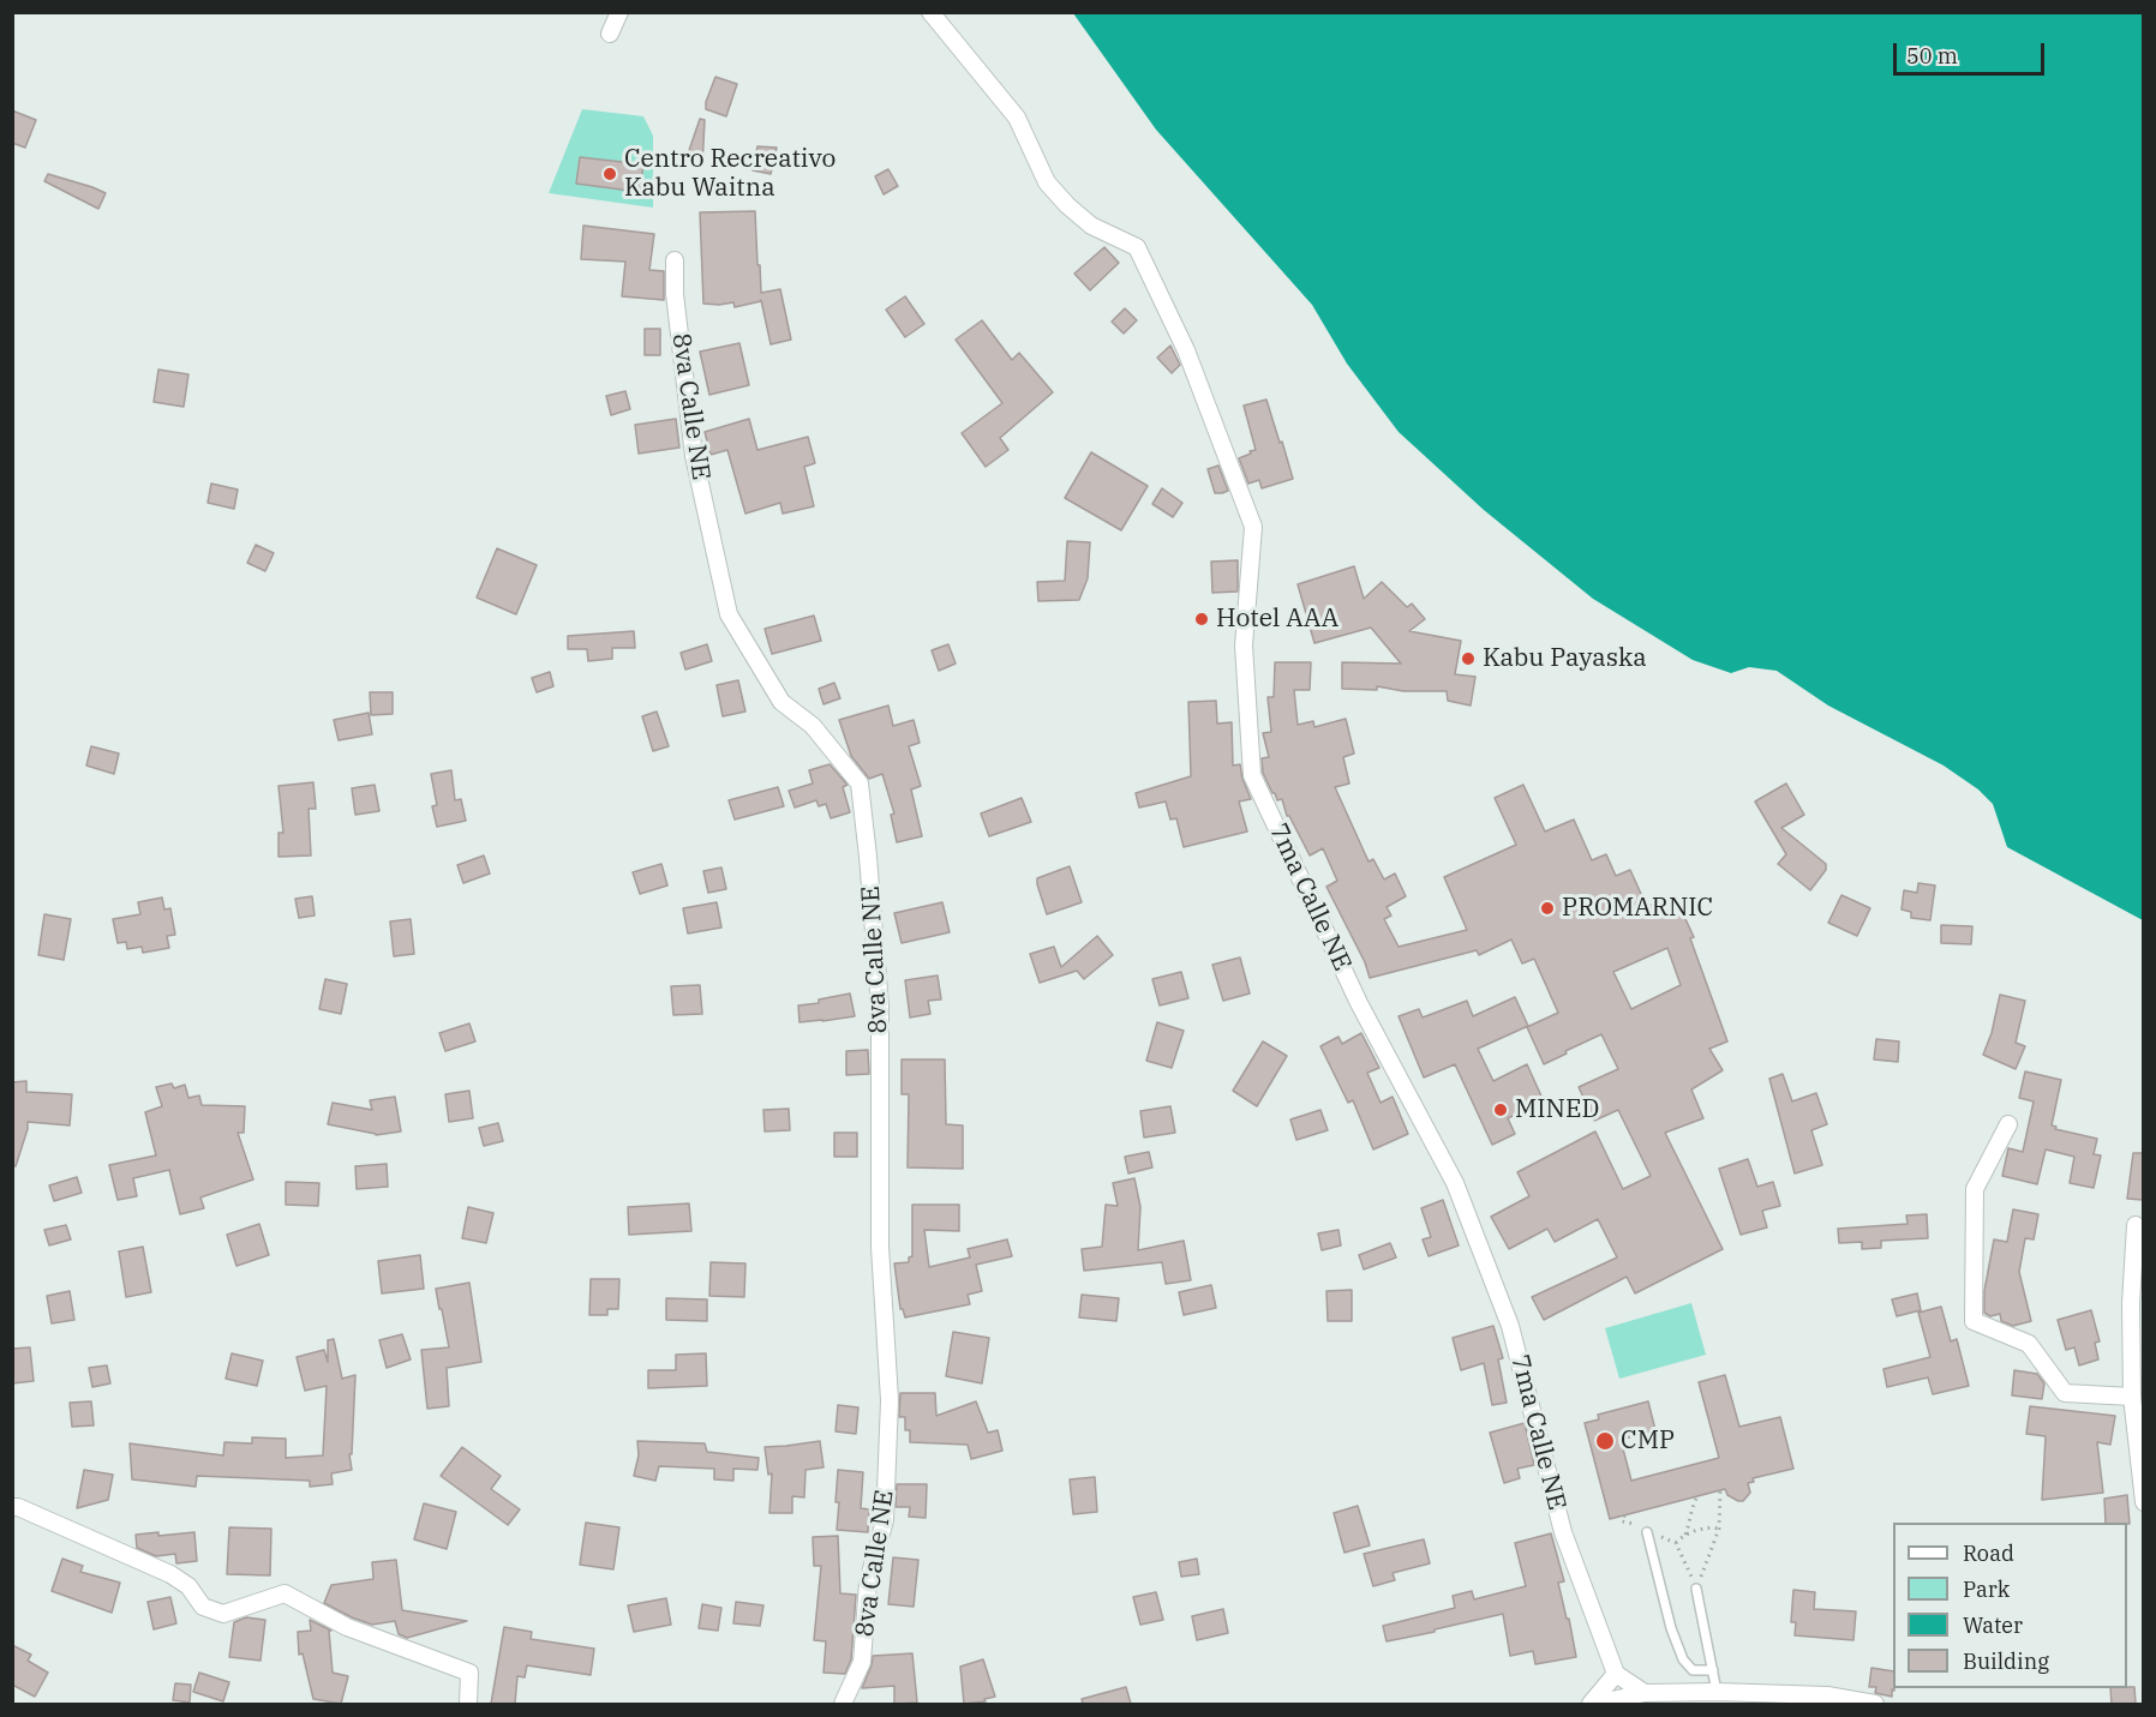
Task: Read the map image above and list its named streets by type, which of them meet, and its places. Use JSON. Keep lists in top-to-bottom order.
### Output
{
  "streets": {
    "street": ["8va Calle NE", "7ma Calle NE"]
  },
  "places": [
    "Centro Recreativo Kabu Waitna",
    "Hotel AAA",
    "Kabu Payaska",
    "PROMARNIC",
    "MINED",
    "CMP"
  ],
  "legend": [
    "Road",
    "Park",
    "Water",
    "Building"
  ],
  "scale_bar": "50 m"
}
